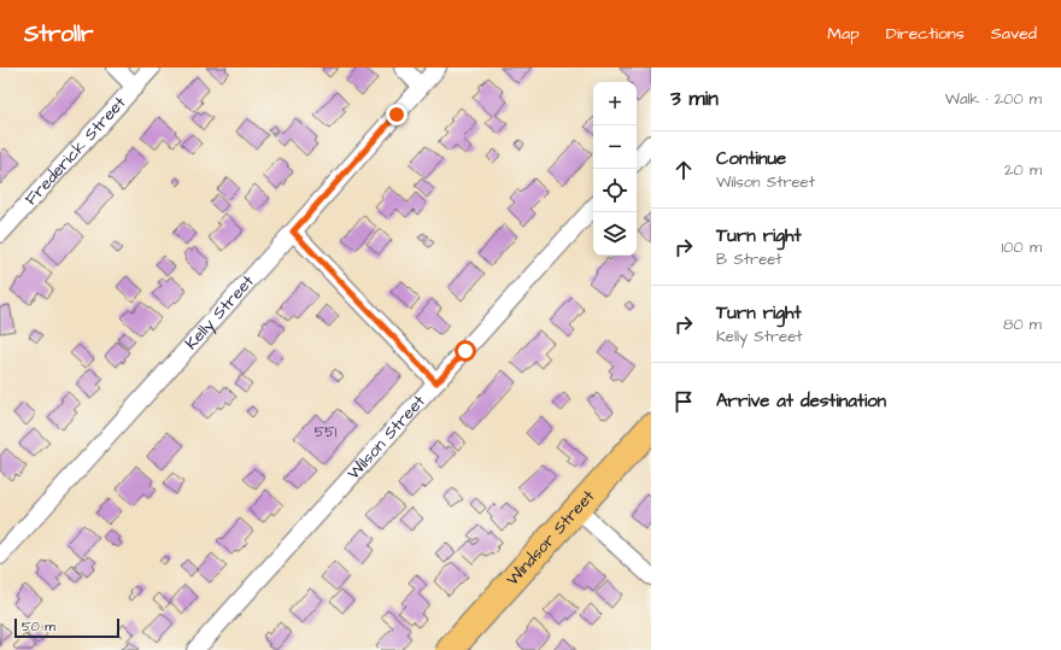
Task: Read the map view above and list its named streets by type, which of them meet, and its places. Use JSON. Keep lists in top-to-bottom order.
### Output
{
  "streets": {
    "main road": ["Windsor Street"],
    "street": ["Frederick Street", "Kelly Street", "Wilson Street"]
  },
  "house_numbers": ["551"],
  "scale_bar": "50 m",
  "page": {
    "header": "Strollr",
    "nav": ["Map", "Directions", "Saved"],
    "heading": ["3 min", "Walk · 200 m"],
    "map_buttons": ["+", "−"],
    "list": [
      ["Continue", "Wilson Street", "20 m"],
      ["Turn right", "B Street", "100 m"],
      ["Turn right", "Kelly Street", "80 m"],
      "Arrive at destination"
    ],
    "scale": "50 m"
  }
}
